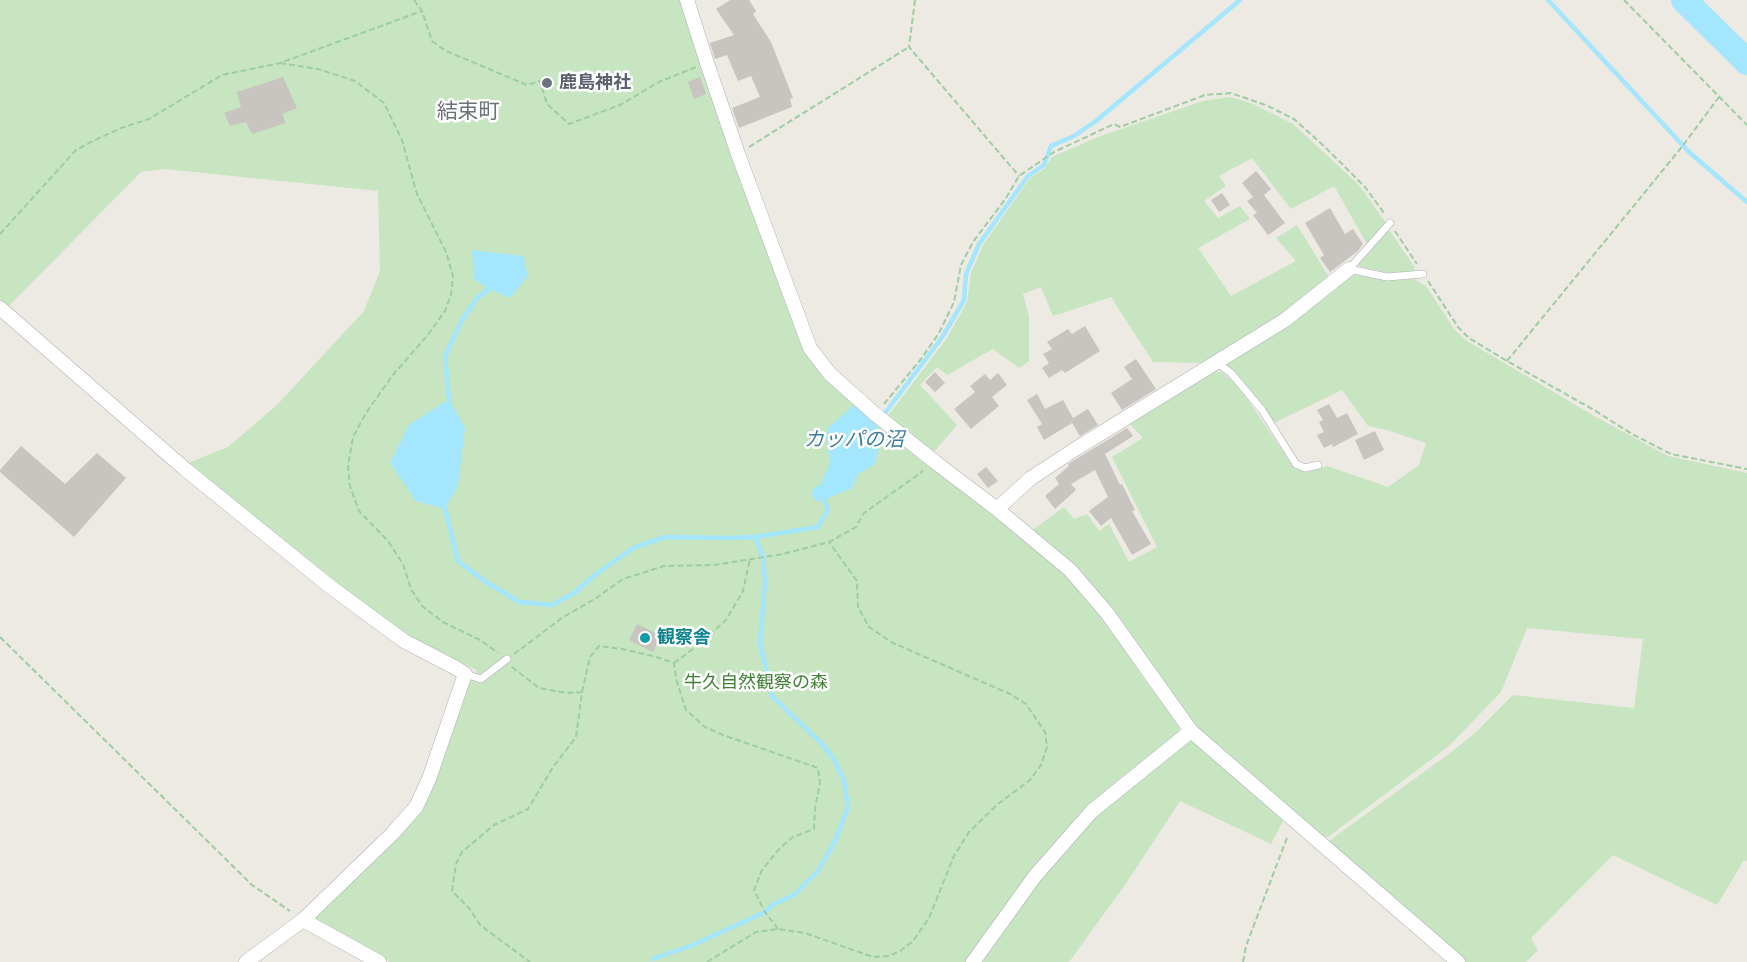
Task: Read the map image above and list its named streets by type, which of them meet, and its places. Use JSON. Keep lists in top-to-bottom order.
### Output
{
  "districts": ["結束町"],
  "water": ["カッパの沼"],
  "parks": ["牛久自然観察の森"],
  "places": ["鹿島神社", "観察舎"]
}
